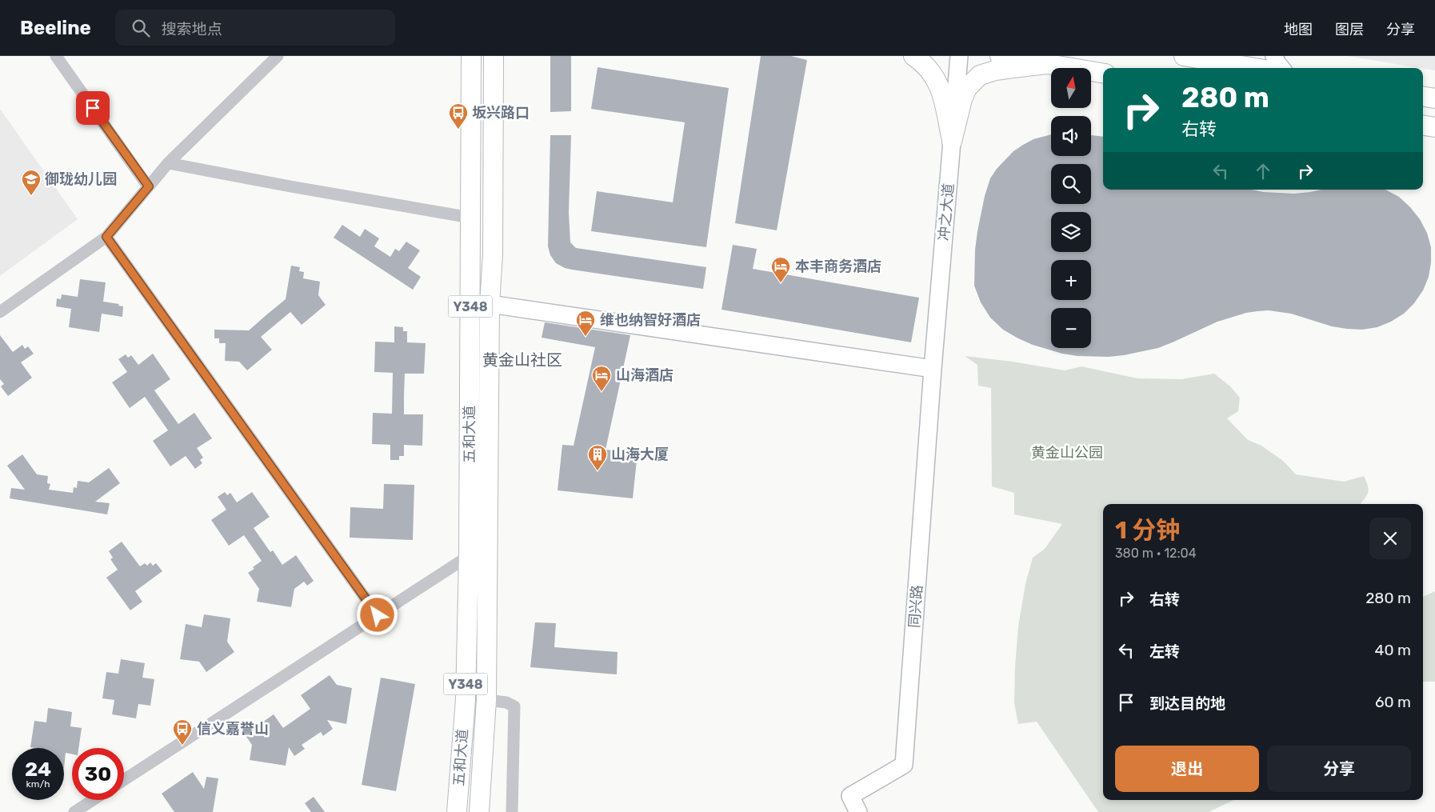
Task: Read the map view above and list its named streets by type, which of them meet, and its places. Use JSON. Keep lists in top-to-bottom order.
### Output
{
  "streets": {
    "main road": ["Y348", "五和大道"],
    "street": ["冲之大道", "同兴路"]
  },
  "crossings": [
    ["冲之大道", "同兴路"]
  ],
  "districts": ["黄金山社区"],
  "parks": ["黄金山公园"],
  "places": {
    "bus stop": ["坂兴路口", "信义嘉誉山"],
    "school or university": ["御珑幼儿园"],
    "hotel": ["本丰商务酒店", "维也纳智好酒店", "山海酒店"],
    "building": ["山海大厦"]
  },
  "north": "top",
  "page": {
    "header": "Beeline",
    "search": "搜索地点",
    "nav": ["地图", "图层", "分享"],
    "map_buttons": ["+", "−"],
    "turn": ["280 m", "右转"],
    "heading": ["1 分钟", "380 m · 12:04"],
    "list": [
      {
        "name": "右转",
        "value": "280 m"
      },
      {
        "name": "左转",
        "value": "40 m"
      },
      {
        "name": "到达目的地",
        "value": "60 m"
      }
    ],
    "buttons": ["退出", "分享"],
    "speed": "24 km/h",
    "limit": "30"
  }
}
